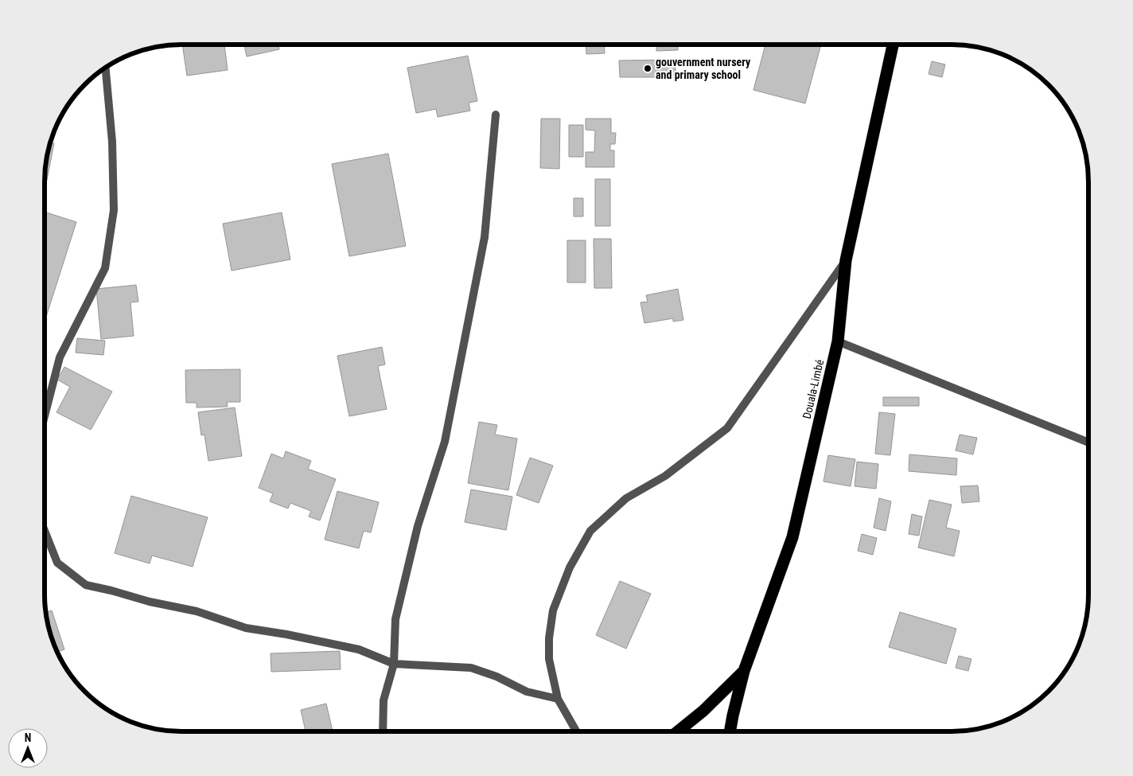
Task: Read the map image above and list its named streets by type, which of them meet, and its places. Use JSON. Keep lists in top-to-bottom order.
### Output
{
  "streets": {
    "highway": ["Douala-Limbé"]
  },
  "places": ["gouvernment nursery and primary school"],
  "north": "top"
}
